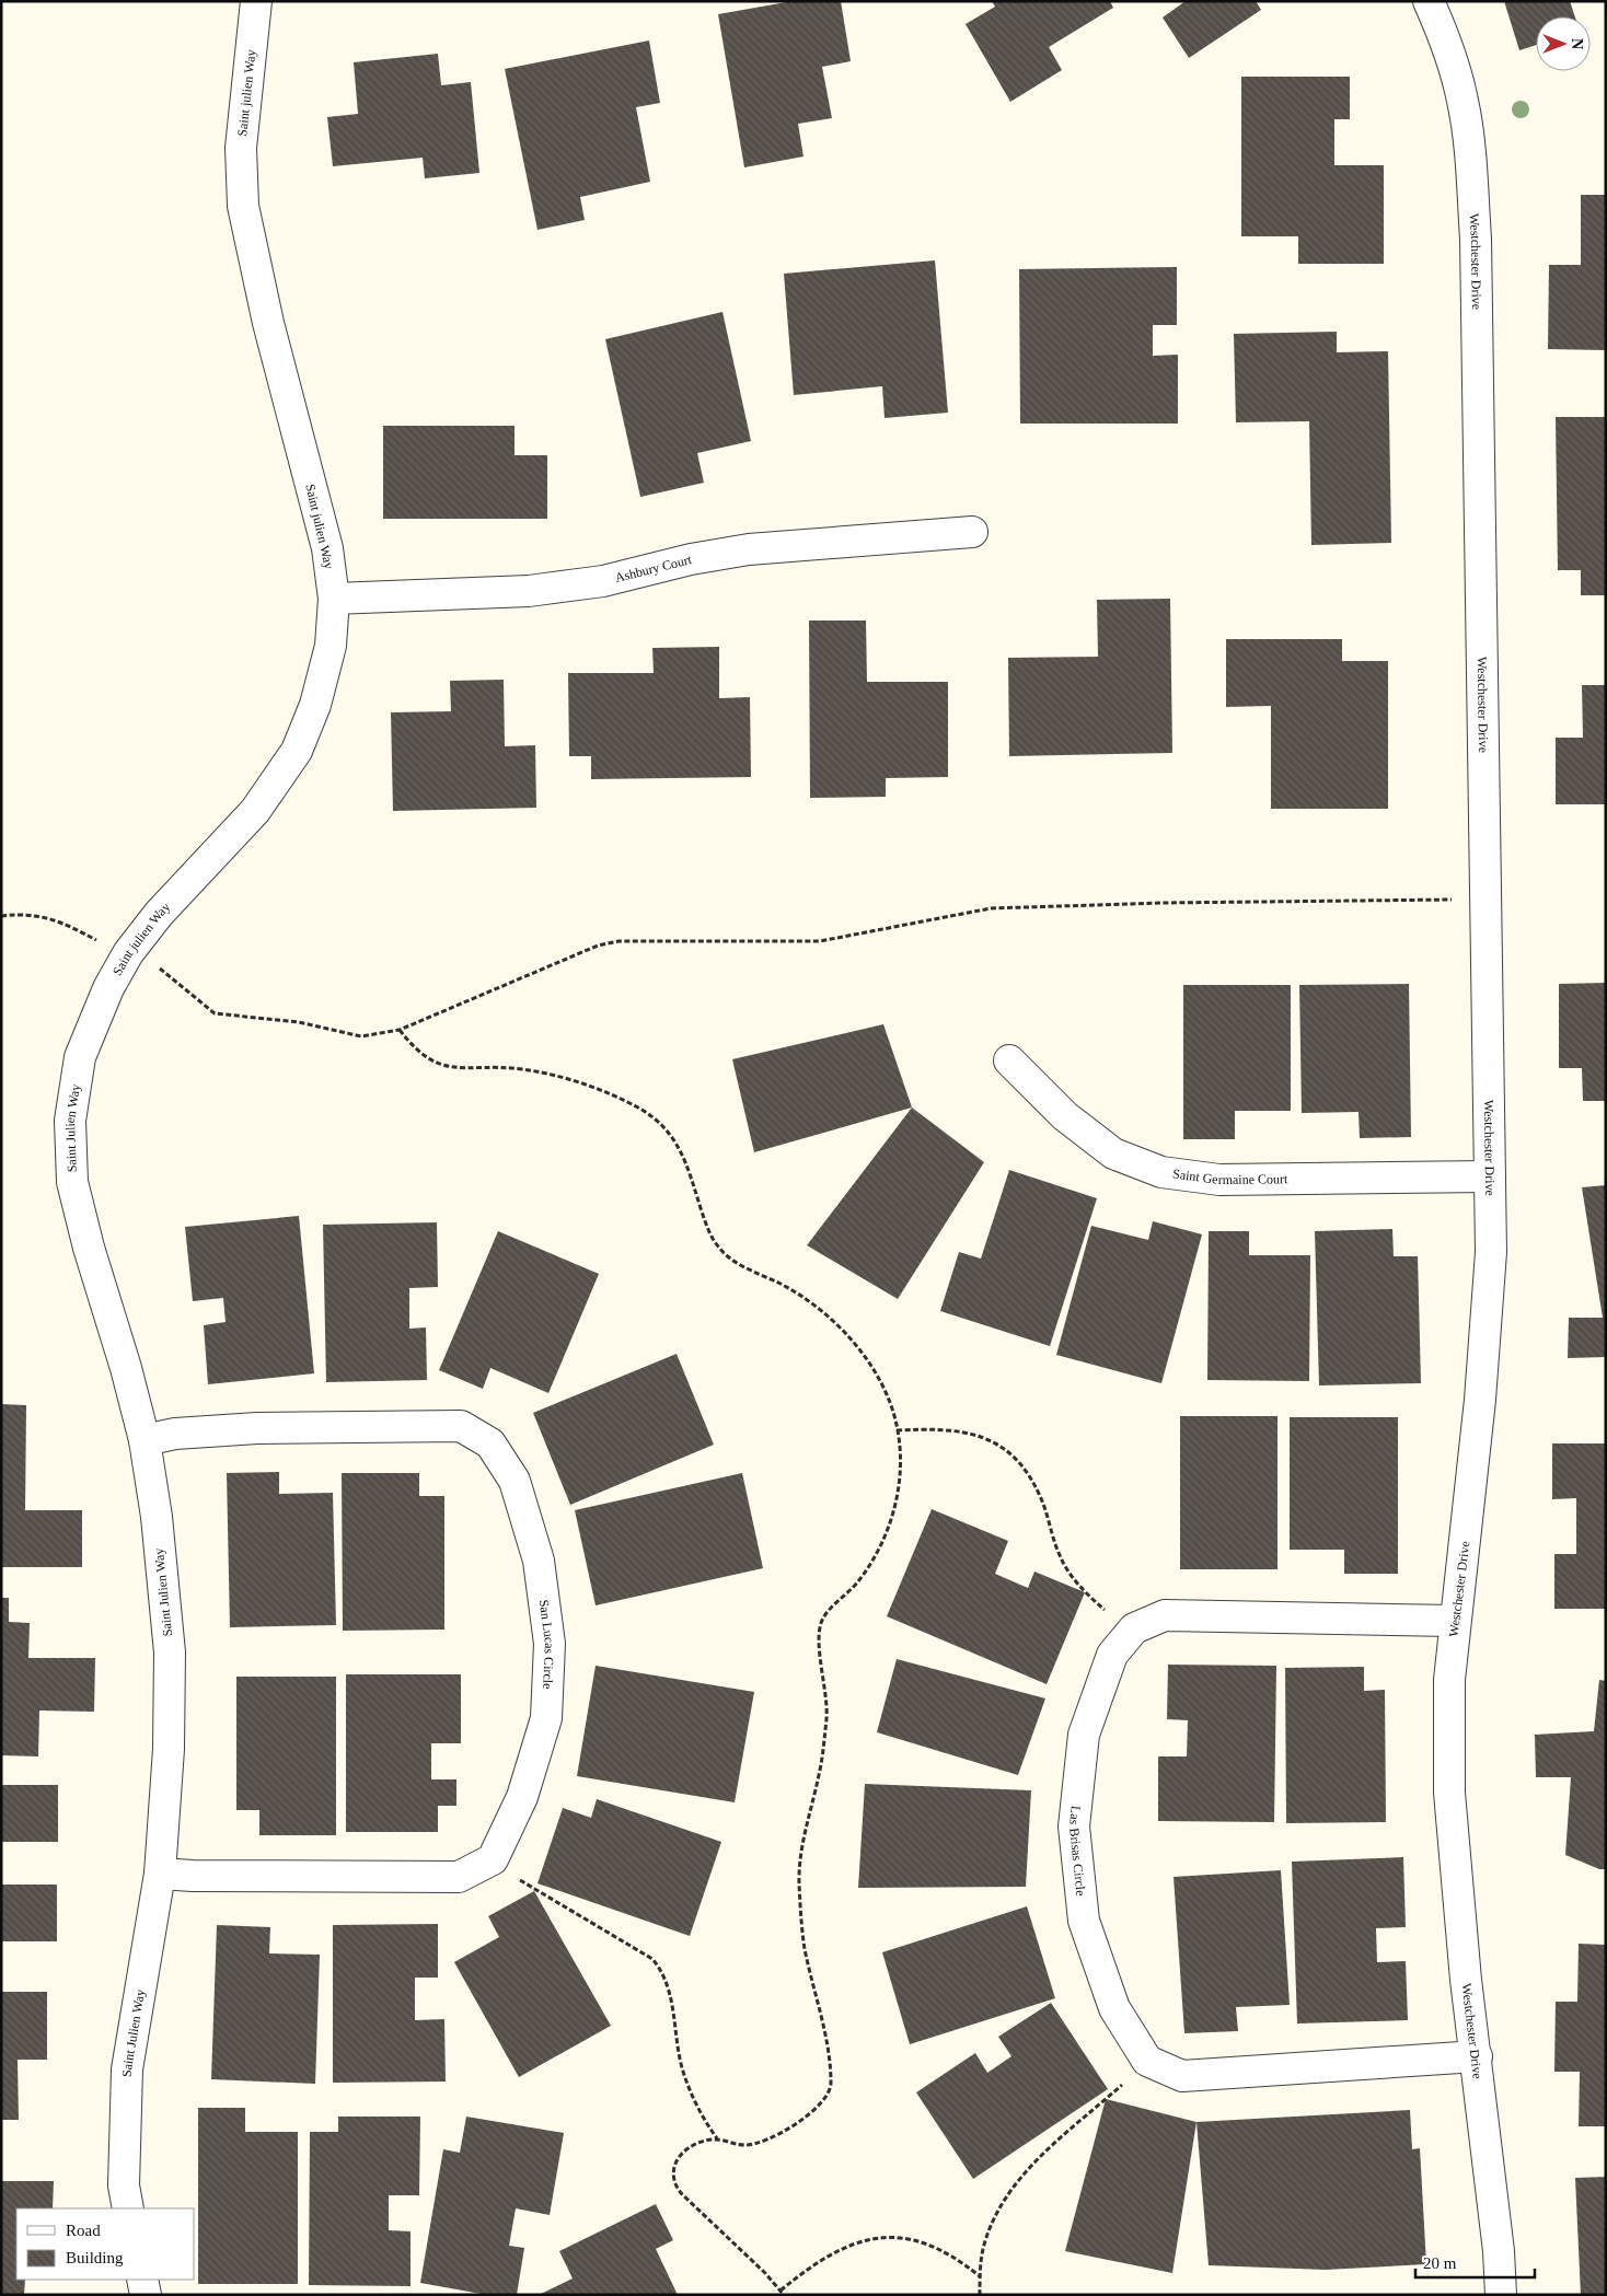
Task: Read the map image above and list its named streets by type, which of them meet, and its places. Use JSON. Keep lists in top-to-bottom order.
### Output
{
  "streets": {
    "street": [
      "Saint julien Way",
      "Westchester Drive",
      "Ashbury Court",
      "Saint Julien Way",
      "Saint Germaine Court",
      "San Lucas Circle",
      "Las Brisas Circle"
    ]
  },
  "crossings": [
    ["Saint julien Way", "Ashbury Court"],
    ["Saint julien Way", "Saint Julien Way"],
    ["Westchester Drive", "Saint Germaine Court"],
    ["Westchester Drive", "Las Brisas Circle"],
    ["Saint Julien Way", "San Lucas Circle"]
  ],
  "legend": ["Road", "Building"],
  "scale_bar": "20 m",
  "north": "right"
}
